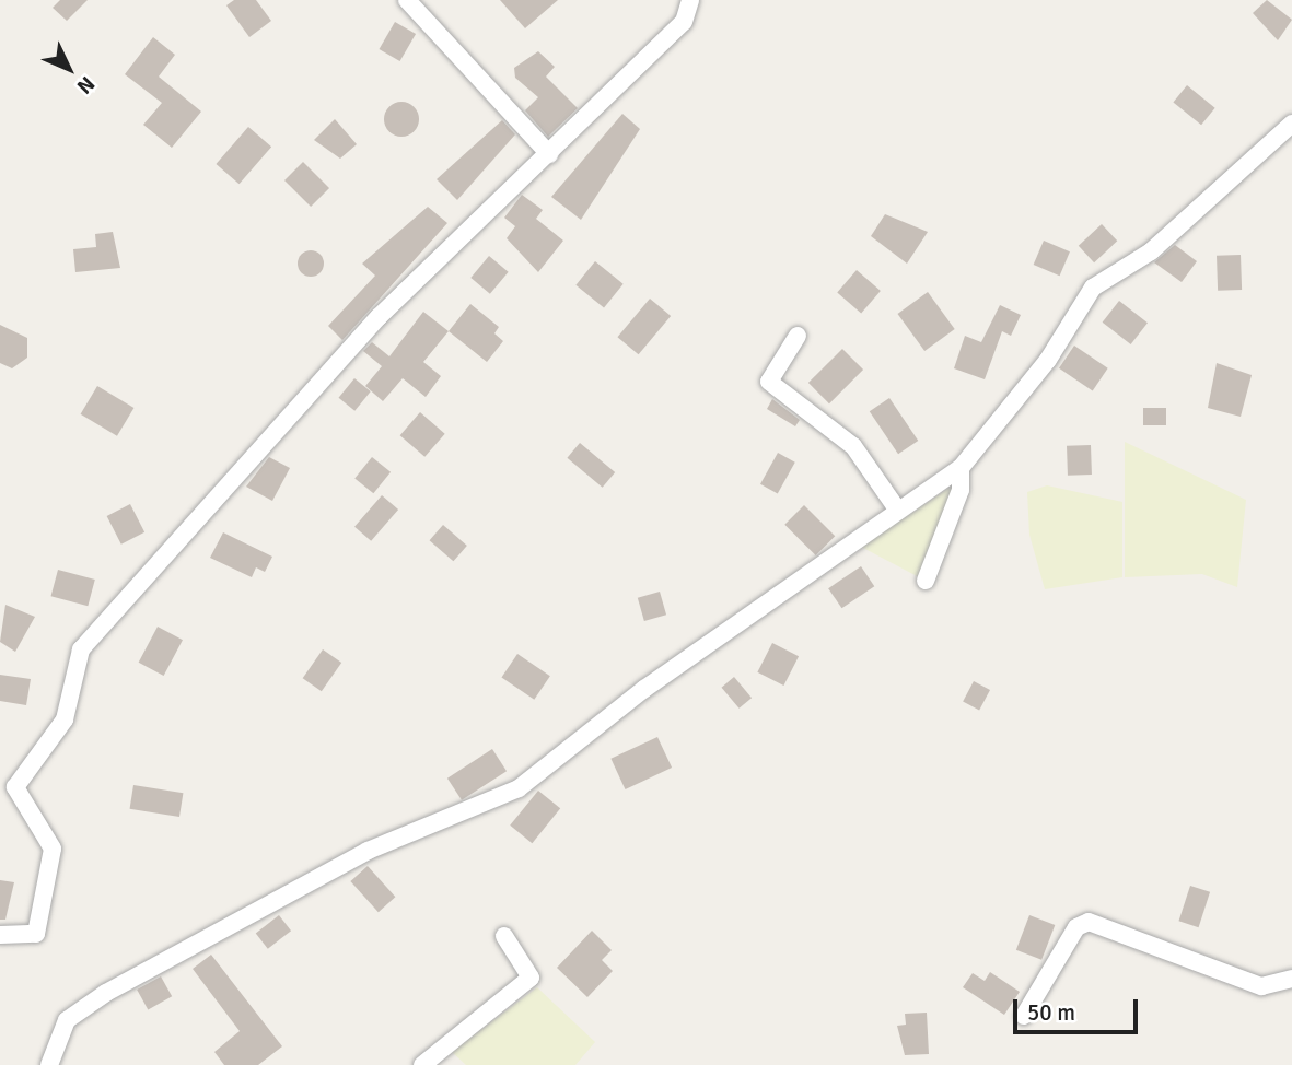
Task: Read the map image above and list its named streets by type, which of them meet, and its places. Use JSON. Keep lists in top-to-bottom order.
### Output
{
  "scale_bar": "50 m",
  "north": "bottom right"
}
